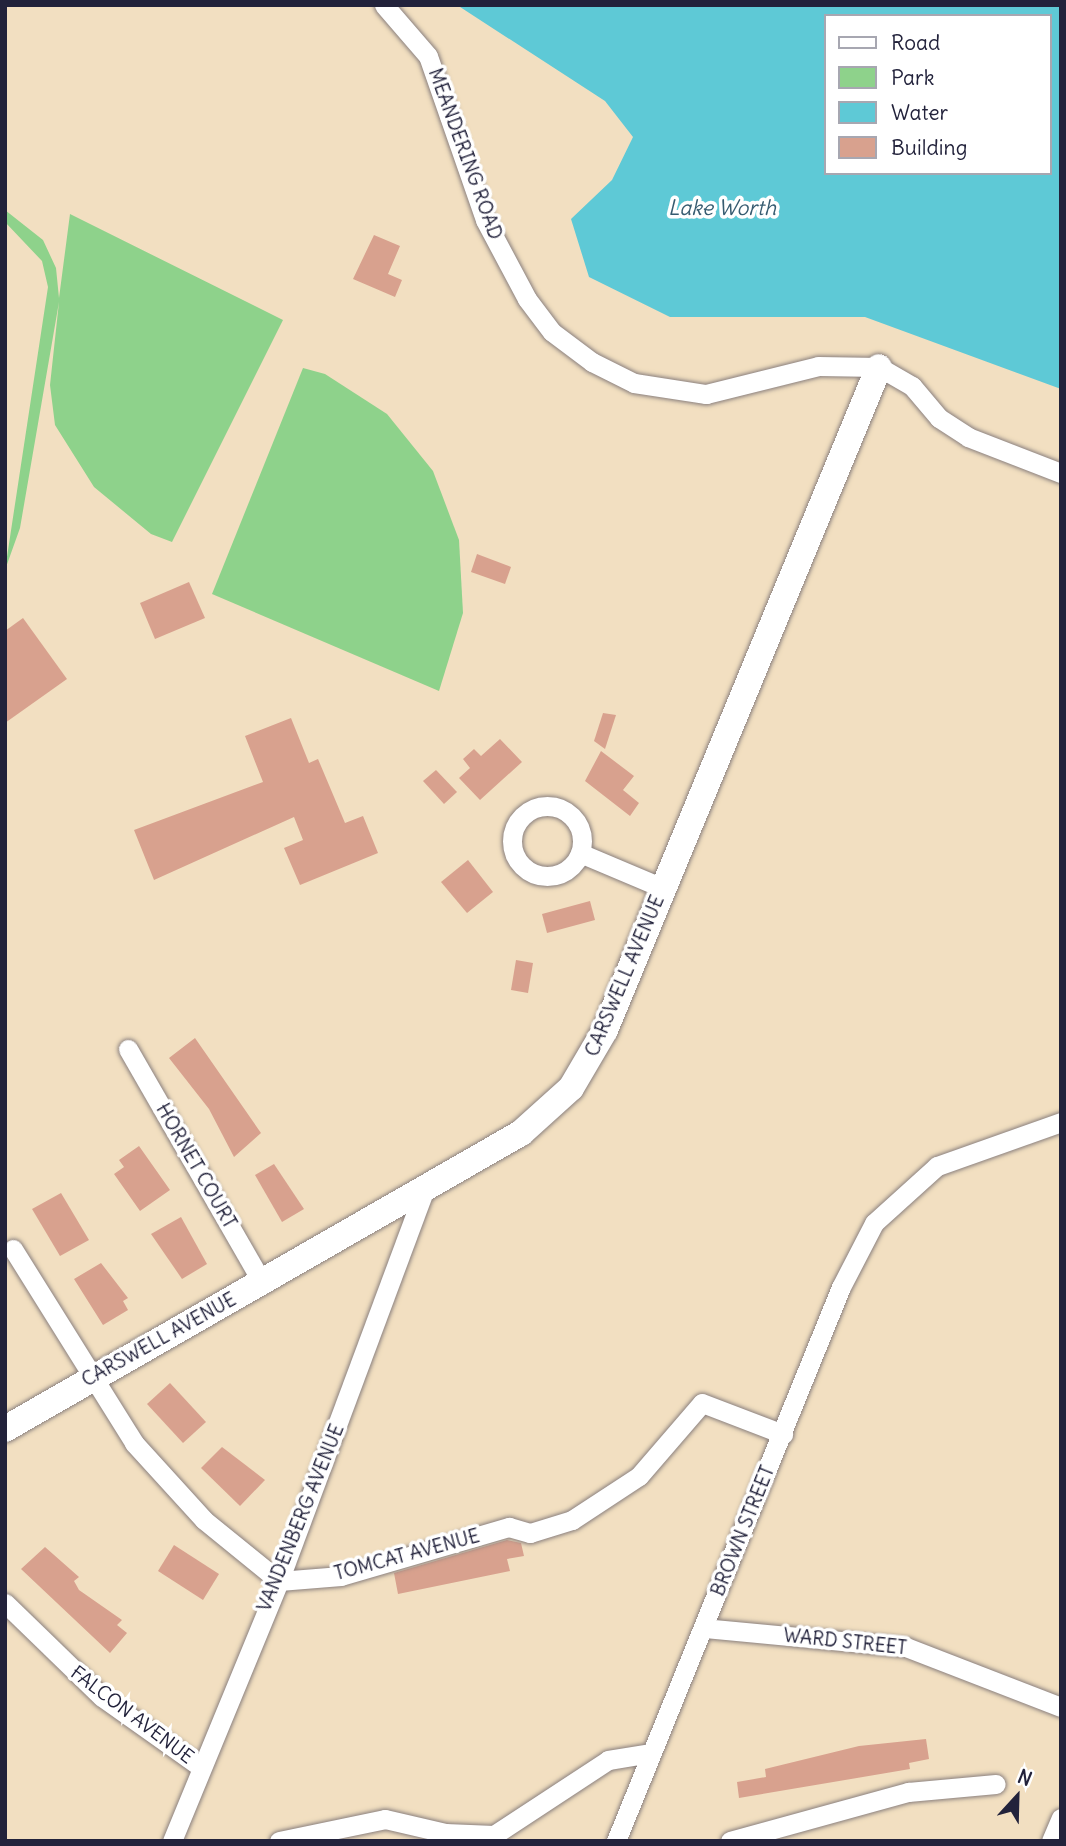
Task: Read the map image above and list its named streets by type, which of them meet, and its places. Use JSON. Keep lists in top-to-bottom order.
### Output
{
  "streets": {
    "street": [
      "MEANDERING ROAD",
      "CARSWELL AVENUE",
      "HORNET COURT",
      "VANDENBERG AVENUE",
      "BROWN STREET",
      "TOMCAT AVENUE",
      "WARD STREET",
      "FALCON AVENUE"
    ]
  },
  "crossings": [
    ["MEANDERING ROAD", "CARSWELL AVENUE"],
    ["CARSWELL AVENUE", "HORNET COURT"],
    ["CARSWELL AVENUE", "VANDENBERG AVENUE"],
    ["VANDENBERG AVENUE", "TOMCAT AVENUE"],
    ["VANDENBERG AVENUE", "FALCON AVENUE"],
    ["BROWN STREET", "TOMCAT AVENUE"],
    ["BROWN STREET", "WARD STREET"]
  ],
  "water": ["Lake Worth"],
  "legend": [
    "Road",
    "Park",
    "Water",
    "Building"
  ],
  "north": "top"
}
